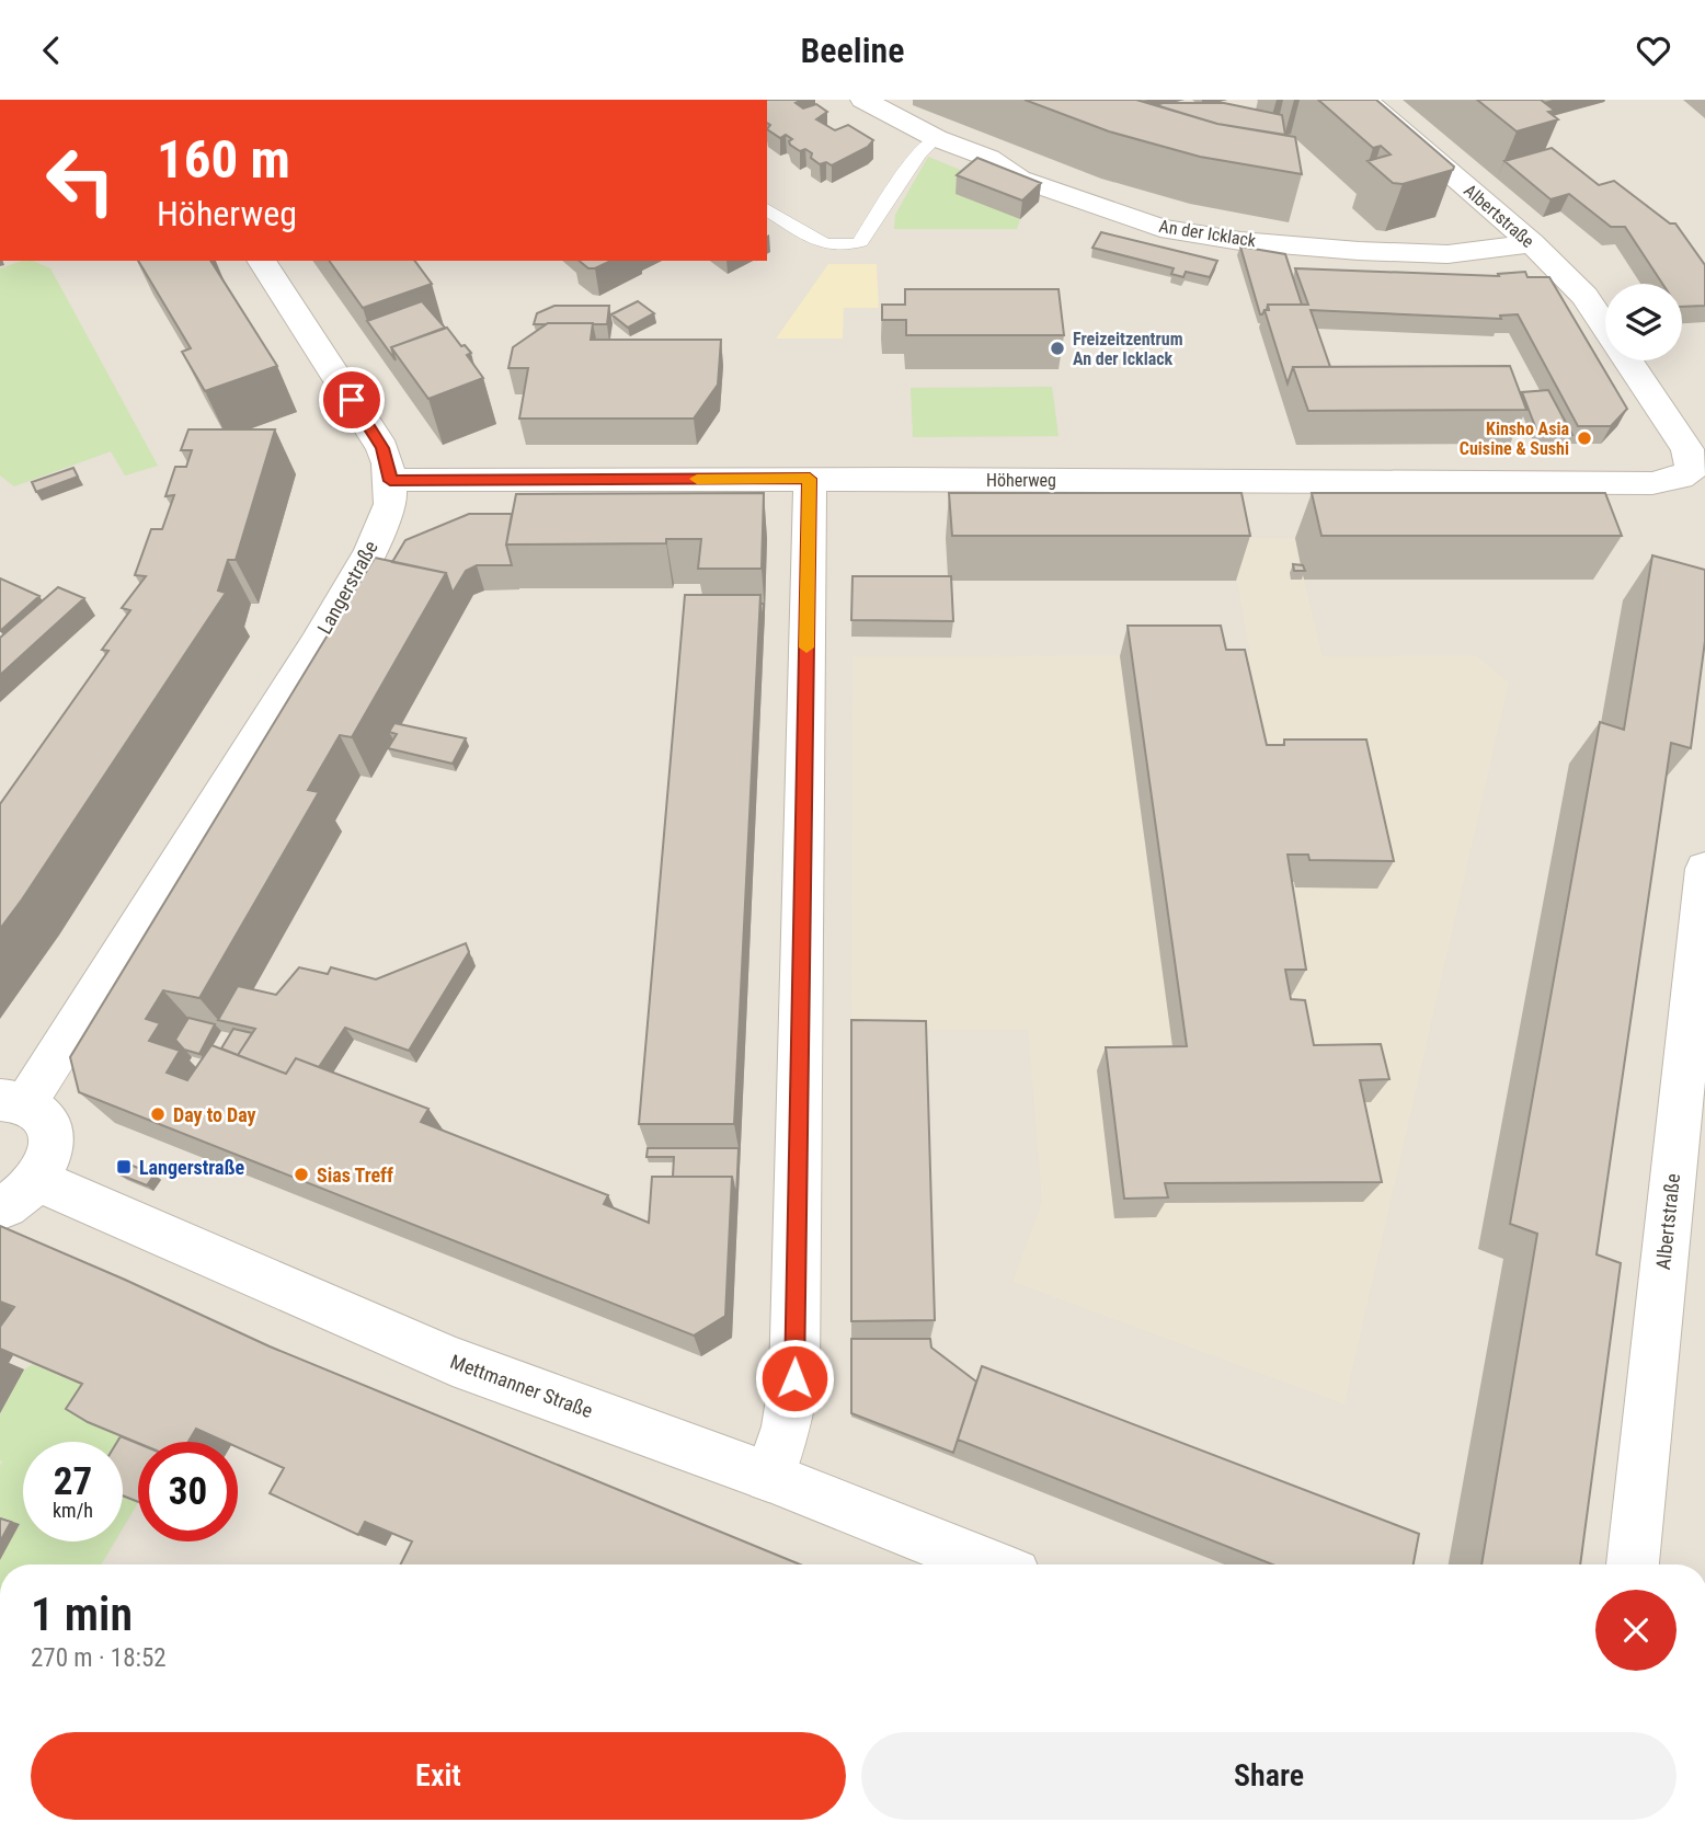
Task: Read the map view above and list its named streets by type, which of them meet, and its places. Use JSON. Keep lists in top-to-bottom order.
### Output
{
  "streets": {
    "street": [
      "Albertstraße",
      "An der Icklack",
      "Höherweg",
      "Langerstraße",
      "Mettmanner Straße"
    ]
  },
  "crossings": [
    ["Albertstraße", "An der Icklack"],
    ["Albertstraße", "Höherweg"],
    ["Höherweg", "Langerstraße"],
    ["Langerstraße", "Mettmanner Straße"]
  ],
  "places": {
    "other": [
      "Freizeitzentrum An der Icklack",
      "Kinsho Asia Cuisine & Sushi",
      "Day to Day",
      "Sias Treff"
    ],
    "transit": ["Langerstraße"]
  },
  "page": {
    "header": "Beeline",
    "turn": ["160 m", "Höherweg"],
    "speed": "27 km/h",
    "limit": "30",
    "heading": ["1 min", "270 m · 18:52"],
    "buttons": ["Exit", "Share"]
  }
}
